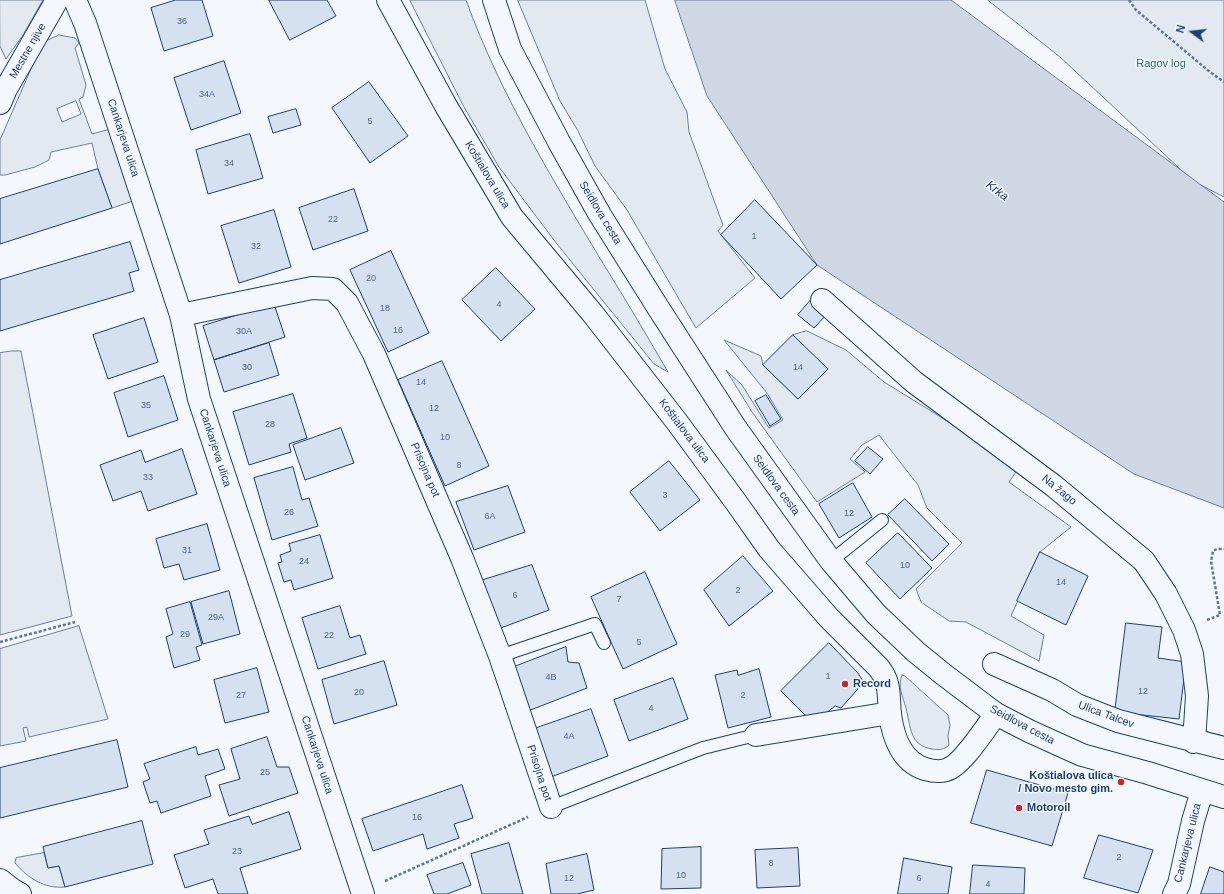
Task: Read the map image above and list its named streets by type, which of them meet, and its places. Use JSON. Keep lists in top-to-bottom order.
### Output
{
  "streets": {
    "street": [
      "Mestne njive",
      "Cankarjeva ulica",
      "Koštialova ulica",
      "Seidlova cesta",
      "Prisojna pot",
      "Na žago",
      "Ulica Talcev"
    ]
  },
  "crossings": [
    ["Cankarjeva ulica", "Seidlova cesta"],
    ["Cankarjeva ulica", "Prisojna pot"],
    ["Koštialova ulica", "Seidlova cesta"],
    ["Na žago", "Ulica Talcev"]
  ],
  "water": ["Krka"],
  "parks": ["Ragov log"],
  "places": ["Record", "Koštialova ulica / Novo mesto gim.", "Motoroil"],
  "house_numbers": [
    "36",
    "34A",
    "5",
    "34",
    "22",
    "1",
    "32",
    "20",
    "4",
    "18",
    "16",
    "30A",
    "30",
    "14",
    "14",
    "35",
    "12",
    "28",
    "10",
    "8",
    "33",
    "3",
    "26",
    "12",
    "6A",
    "31",
    "24",
    "10",
    "14",
    "2",
    "6",
    "7",
    "29A",
    "29",
    "22",
    "5",
    "1",
    "4B",
    "12",
    "20",
    "27",
    "2",
    "4",
    "4A",
    "25",
    "16",
    "23",
    "2",
    "8",
    "10",
    "12",
    "6",
    "4"
  ],
  "north": "left"
}
